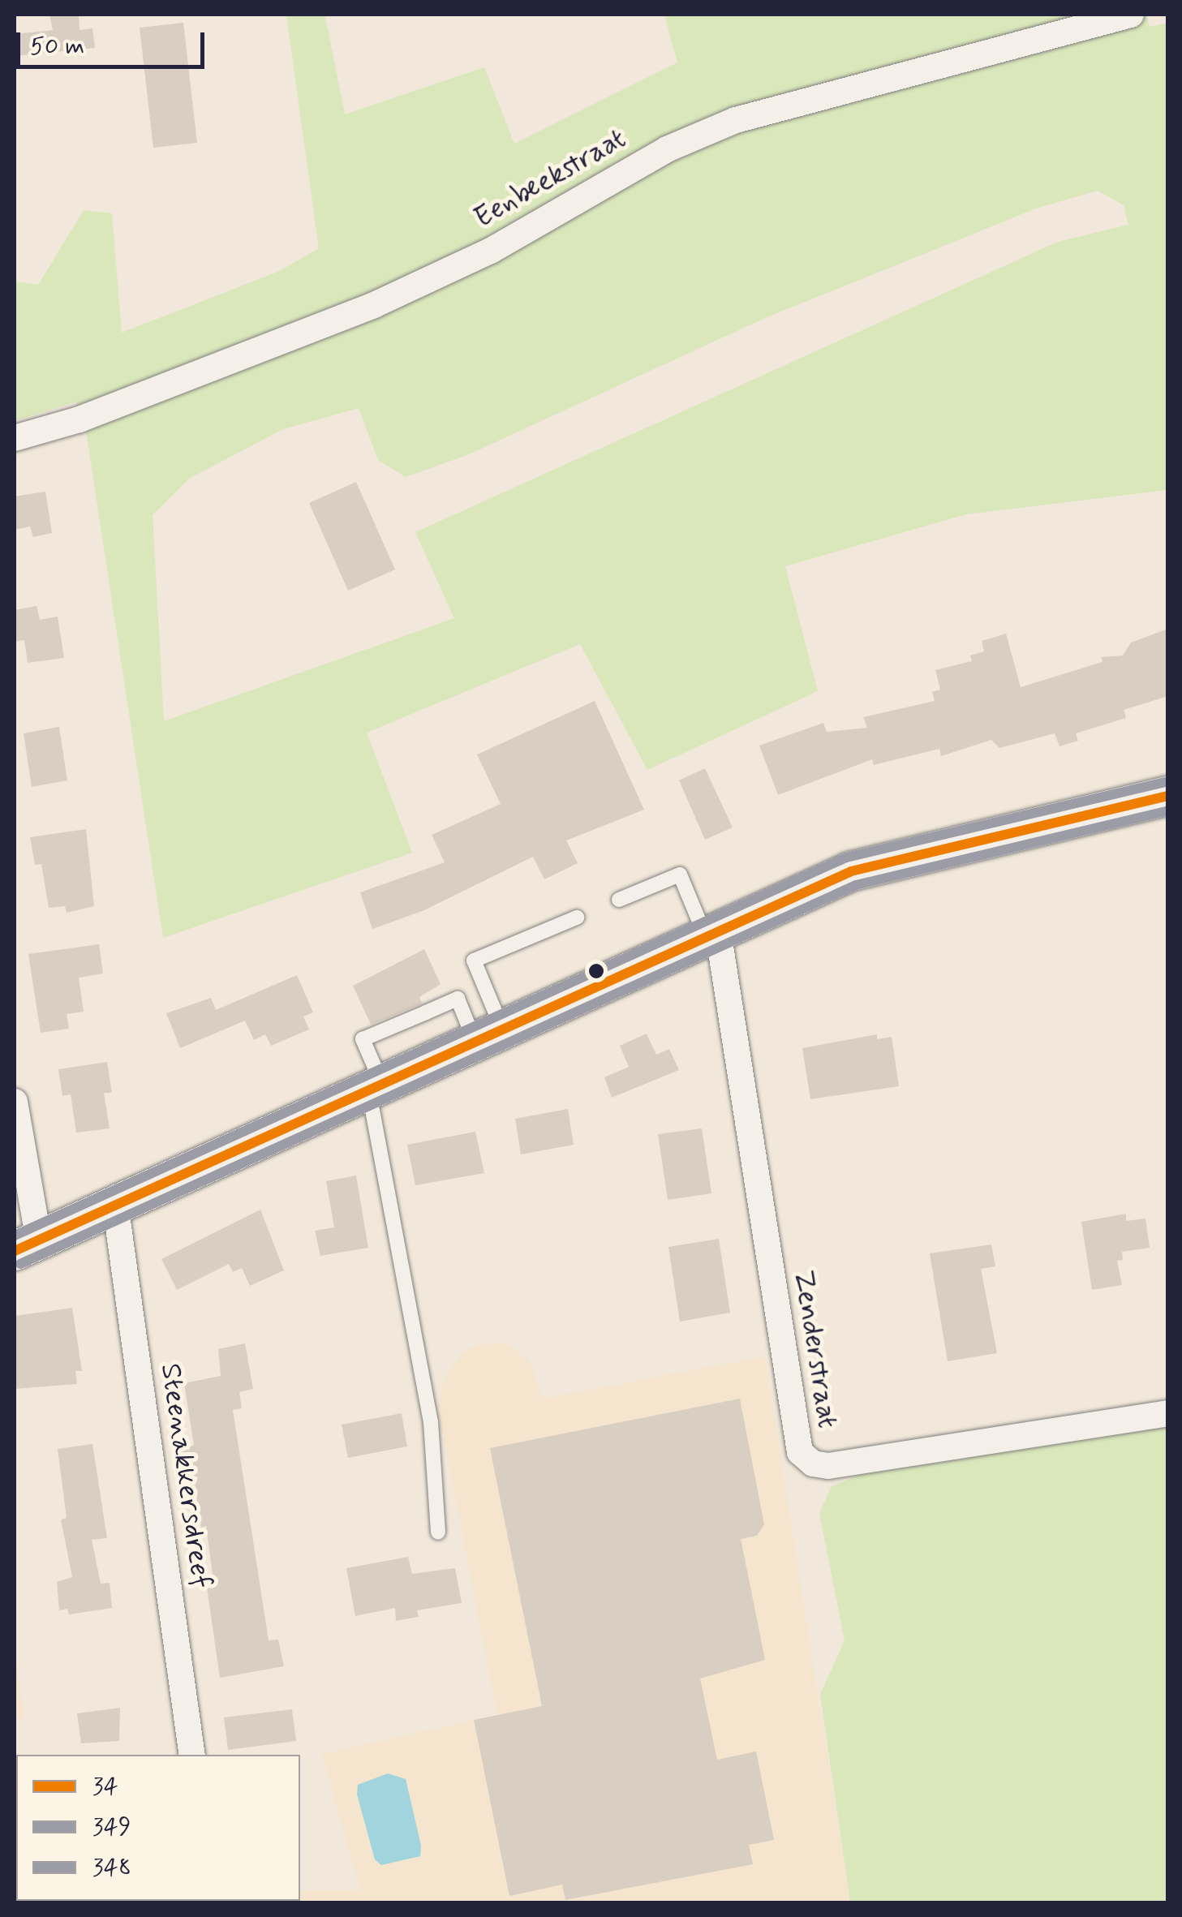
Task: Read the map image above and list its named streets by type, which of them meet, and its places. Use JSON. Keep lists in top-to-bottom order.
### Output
{
  "streets": {
    "street": ["Eenbeekstraat", "Zenderstraat", "Steenakkersdreef"]
  },
  "lines": ["transit line 348", "transit line 34", "transit line 349"],
  "legend": ["34", "349", "348"],
  "scale_bar": "50 m"
}
